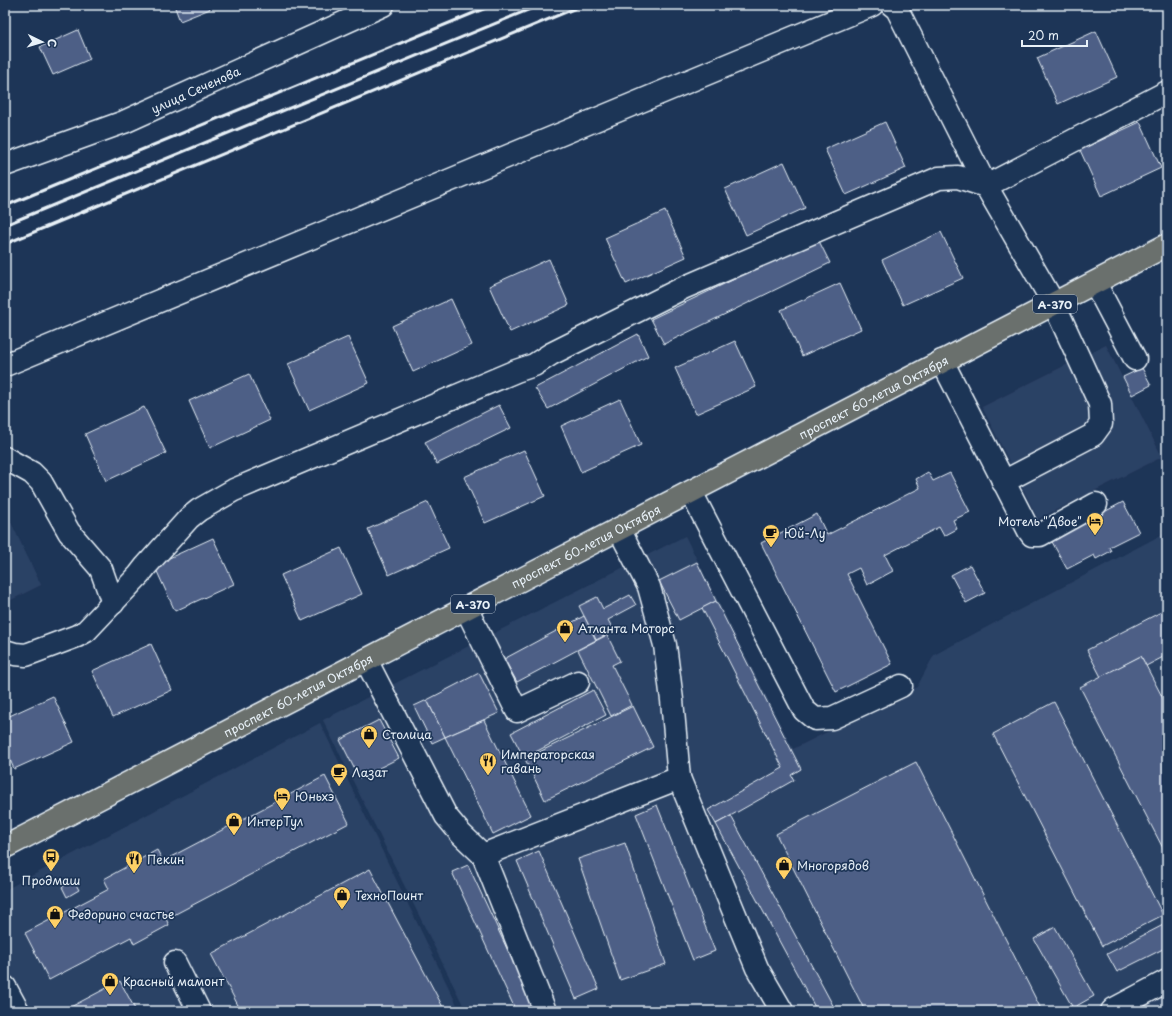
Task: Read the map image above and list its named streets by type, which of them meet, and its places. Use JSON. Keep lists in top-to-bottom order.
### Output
{
  "streets": {
    "highway": ["А-370", "проспект 60-летия Октября"],
    "street": ["улица Сеченова"]
  },
  "places": {
    "hotel": ["Мотель \"Двое\"", "Юньхэ"],
    "cafe": ["Юй-Лу", "Лазат"],
    "shop": [
      "Атланта Моторс",
      "Столица",
      "ИнтерТул",
      "Многорядов",
      "ТехноПоинт",
      "Федорино счастье",
      "Красный мамонт"
    ],
    "restaurant": ["Императорская гавань", "Пекин"],
    "bus stop": ["Продмаш"]
  },
  "scale_bar": "20 m",
  "north": "right"
}
